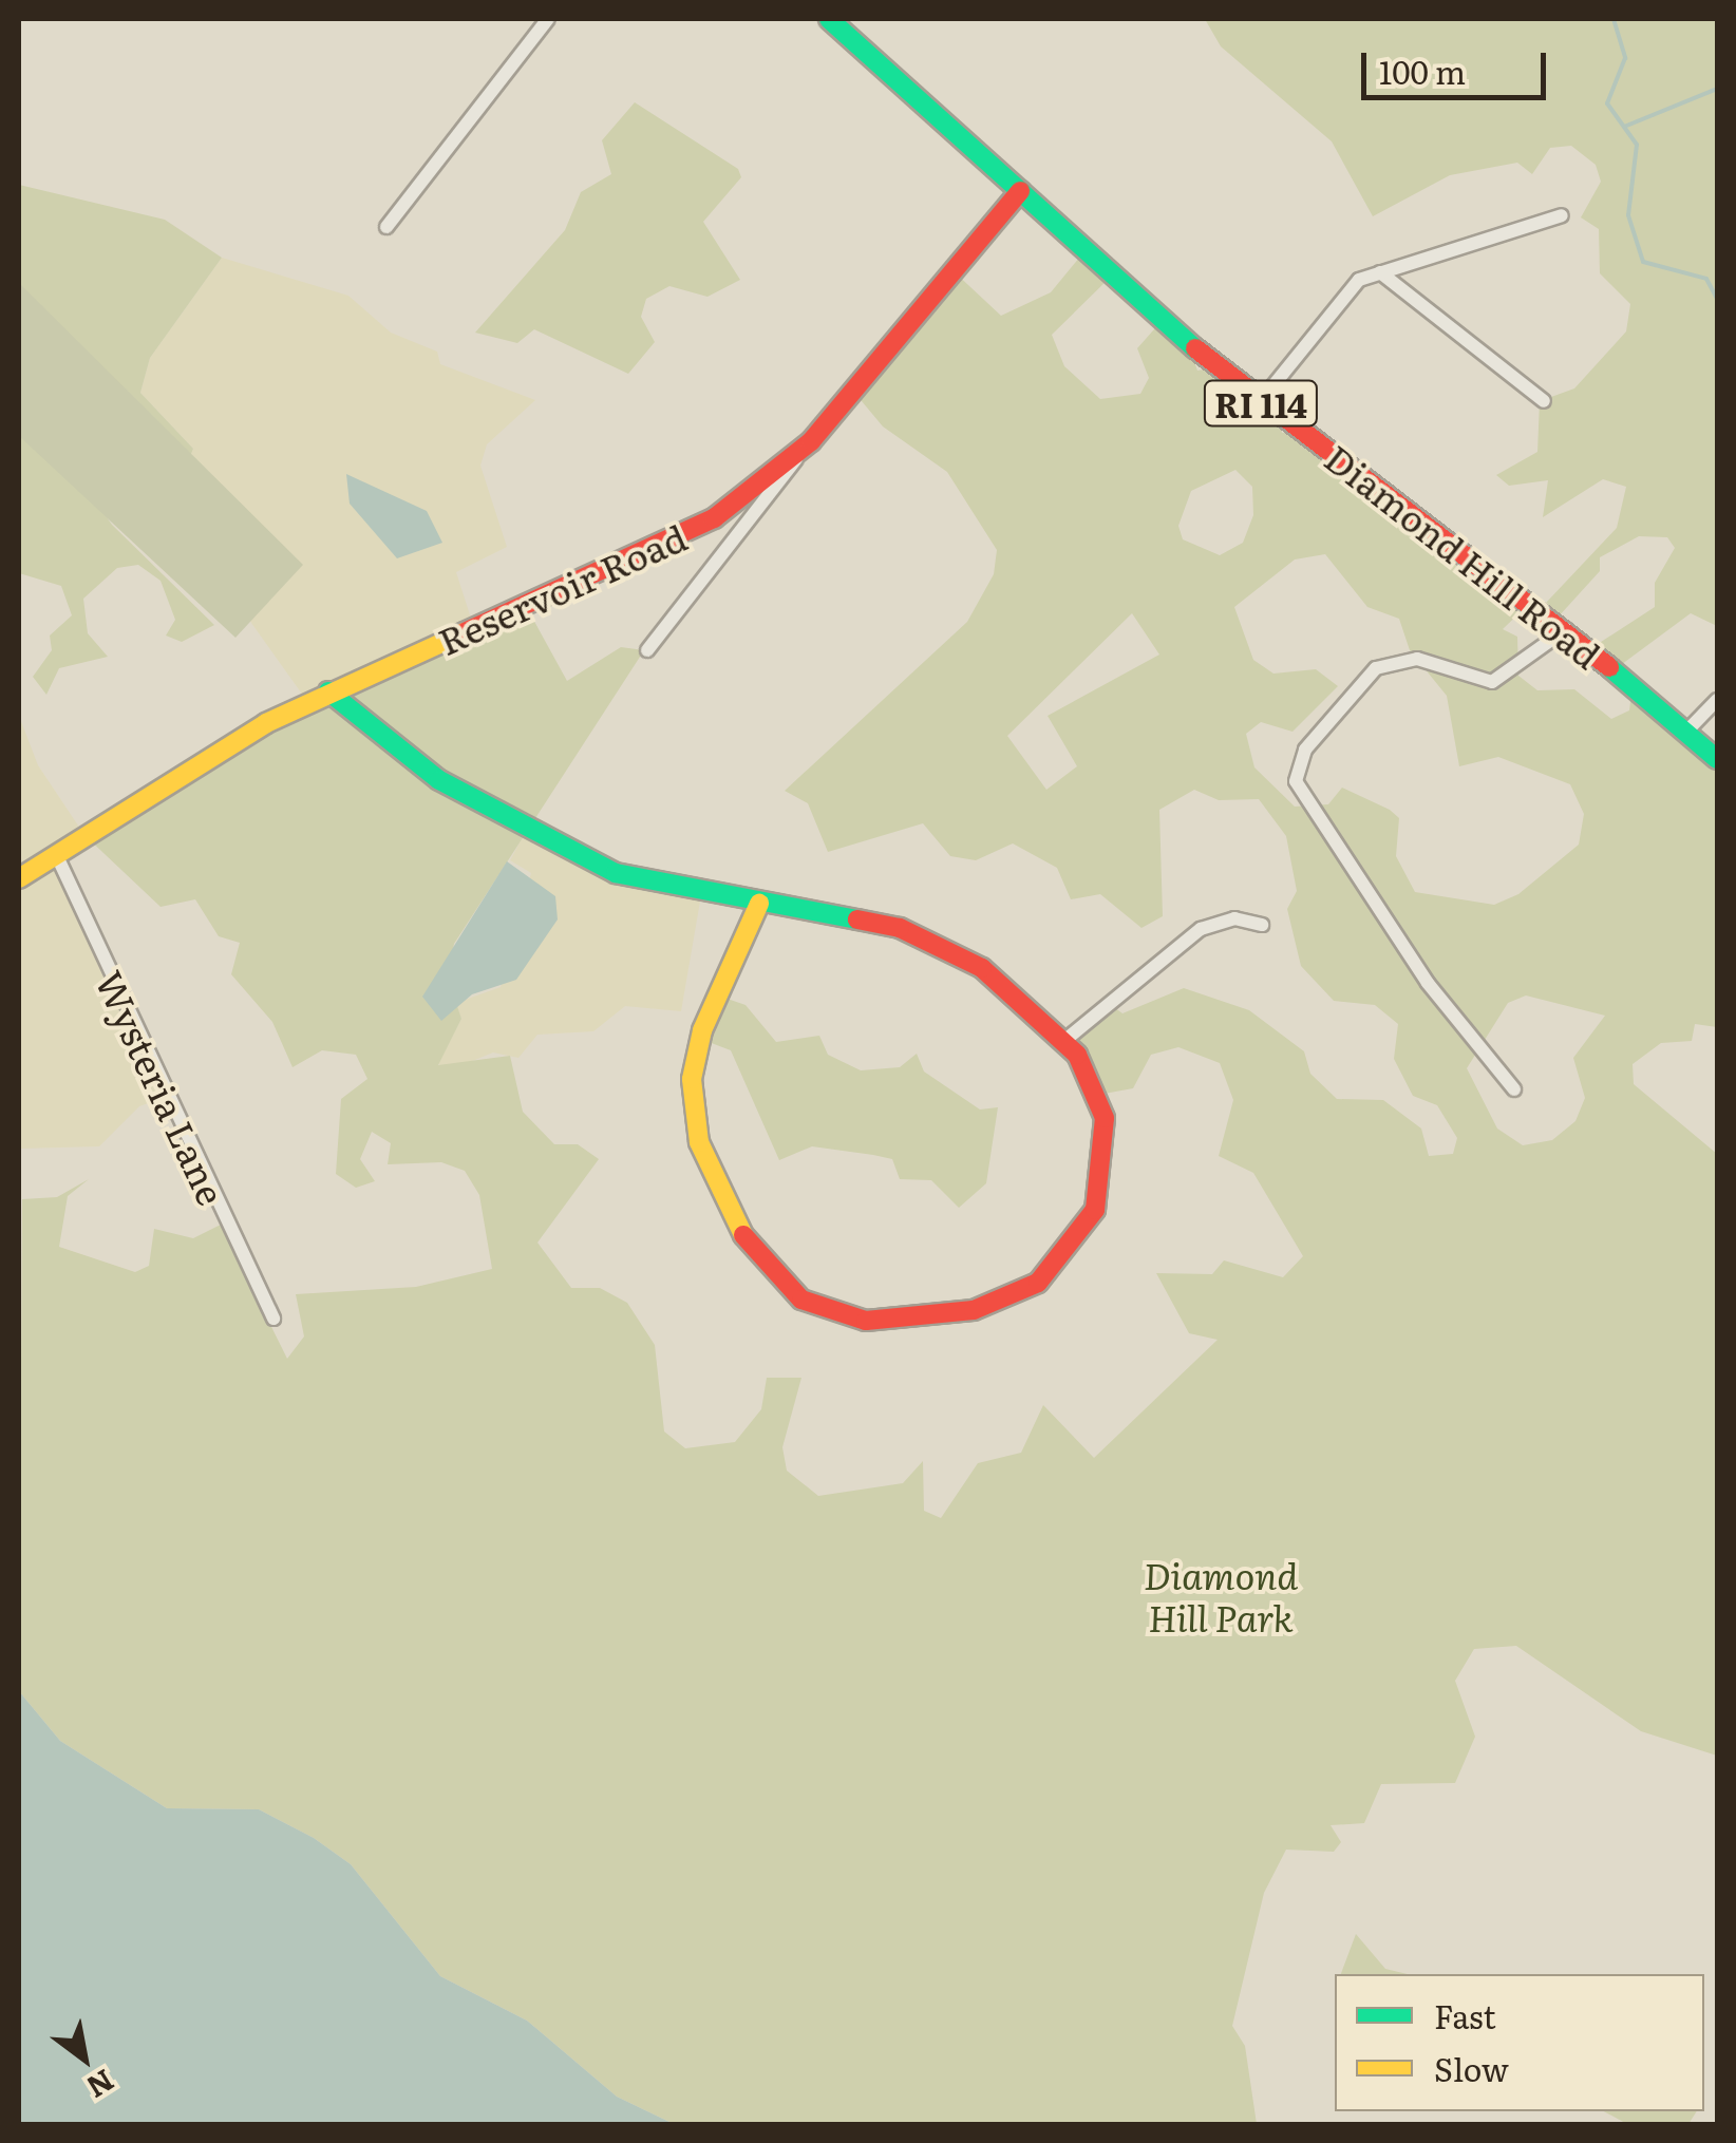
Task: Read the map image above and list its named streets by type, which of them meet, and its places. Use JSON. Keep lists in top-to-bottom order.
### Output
{
  "streets": {
    "street": [
      "RI 114",
      "Diamond Hill Road",
      "Reservoir Road",
      "Wysteria Lane"
    ]
  },
  "crossings": [
    ["Diamond Hill Road", "Reservoir Road"],
    ["Reservoir Road", "Wysteria Lane"]
  ],
  "parks": ["Diamond Hill Park"],
  "legend": ["Fast", "Slow"],
  "scale_bar": "100 m",
  "north": "bottom right"
}
